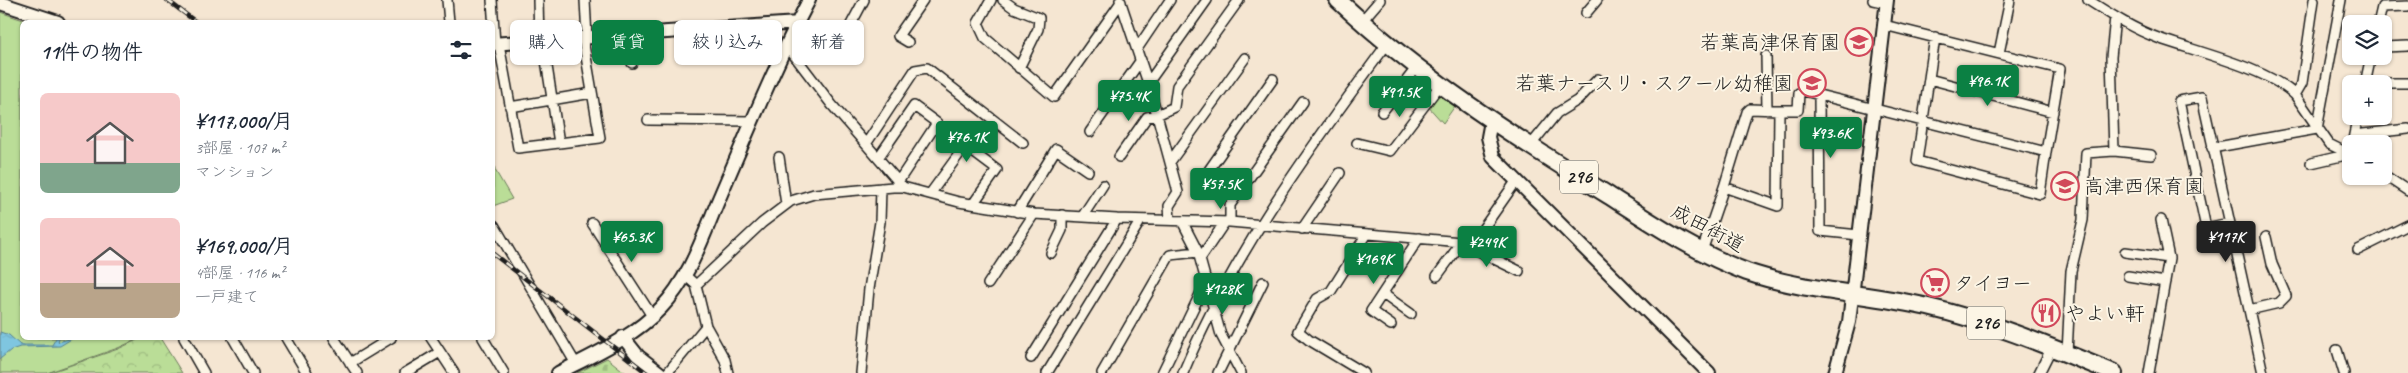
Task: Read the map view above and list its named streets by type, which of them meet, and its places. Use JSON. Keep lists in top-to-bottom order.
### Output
{
  "streets": {
    "highway": ["296", "成田街道"]
  },
  "places": {
    "school or university": ["若葉高津保育園", "若葉ナースリ・スクール幼稚園", "高津西保育園"],
    "supermarket": ["タイヨー"],
    "restaurant": ["やよい軒"]
  },
  "page": {
    "map_buttons": ["+", "−"],
    "chip": [
      "購入",
      "賃貸",
      "絞り込み",
      "新着"
    ],
    "heading": "11件の物件",
    "price": [
      "¥96.1K",
      "¥91.5K",
      "¥75.4K",
      "¥93.6K",
      "¥76.1K",
      "¥57.5K",
      "¥65.3K",
      "¥117K",
      "¥249K",
      "¥169K",
      "¥128K"
    ],
    "list": [
      {
        "name": "¥117,000/月",
        "note": "3部屋 · 107 m² · マンション"
      },
      {
        "name": "¥169,000/月",
        "note": "4部屋 · 116 m² · 一戸建て"
      }
    ]
  }
}
